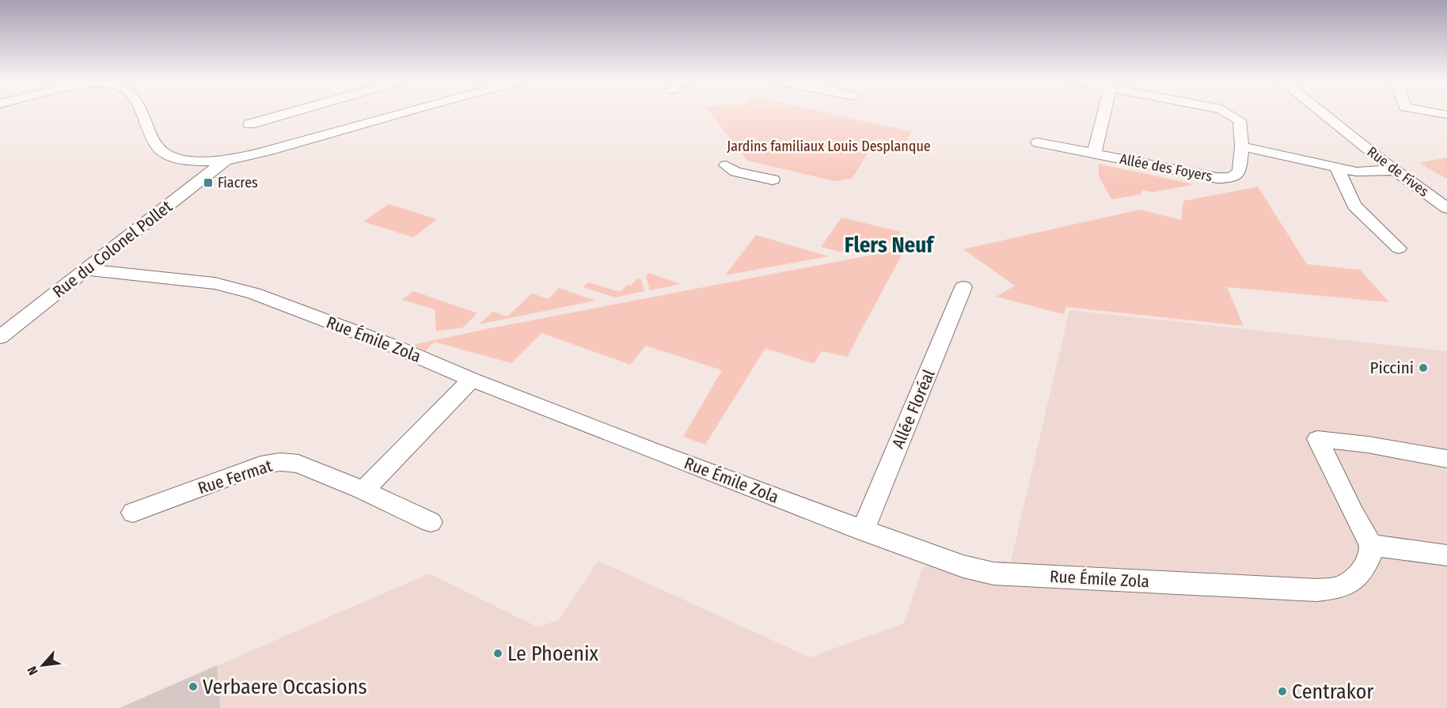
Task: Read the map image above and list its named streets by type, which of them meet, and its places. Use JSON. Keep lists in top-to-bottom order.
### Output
{
  "streets": {
    "street": [
      "Allée des Foyers",
      "Rue de Fives",
      "Rue du Colonel Pollet",
      "Rue Émile Zola",
      "Allée Floréal",
      "Rue Fermat"
    ]
  },
  "crossings": [
    ["Rue du Colonel Pollet", "Rue Émile Zola"],
    ["Rue Émile Zola", "Allée Floréal"]
  ],
  "districts": ["Flers Neuf"],
  "parks": ["Jardins familiaux Louis Desplanque"],
  "places": {
    "transit": ["Fiacres"],
    "other": [
      "Piccini",
      "Le Phoenix",
      "Verbaere Occasions",
      "Centrakor"
    ]
  },
  "north": "bottom left"
}
